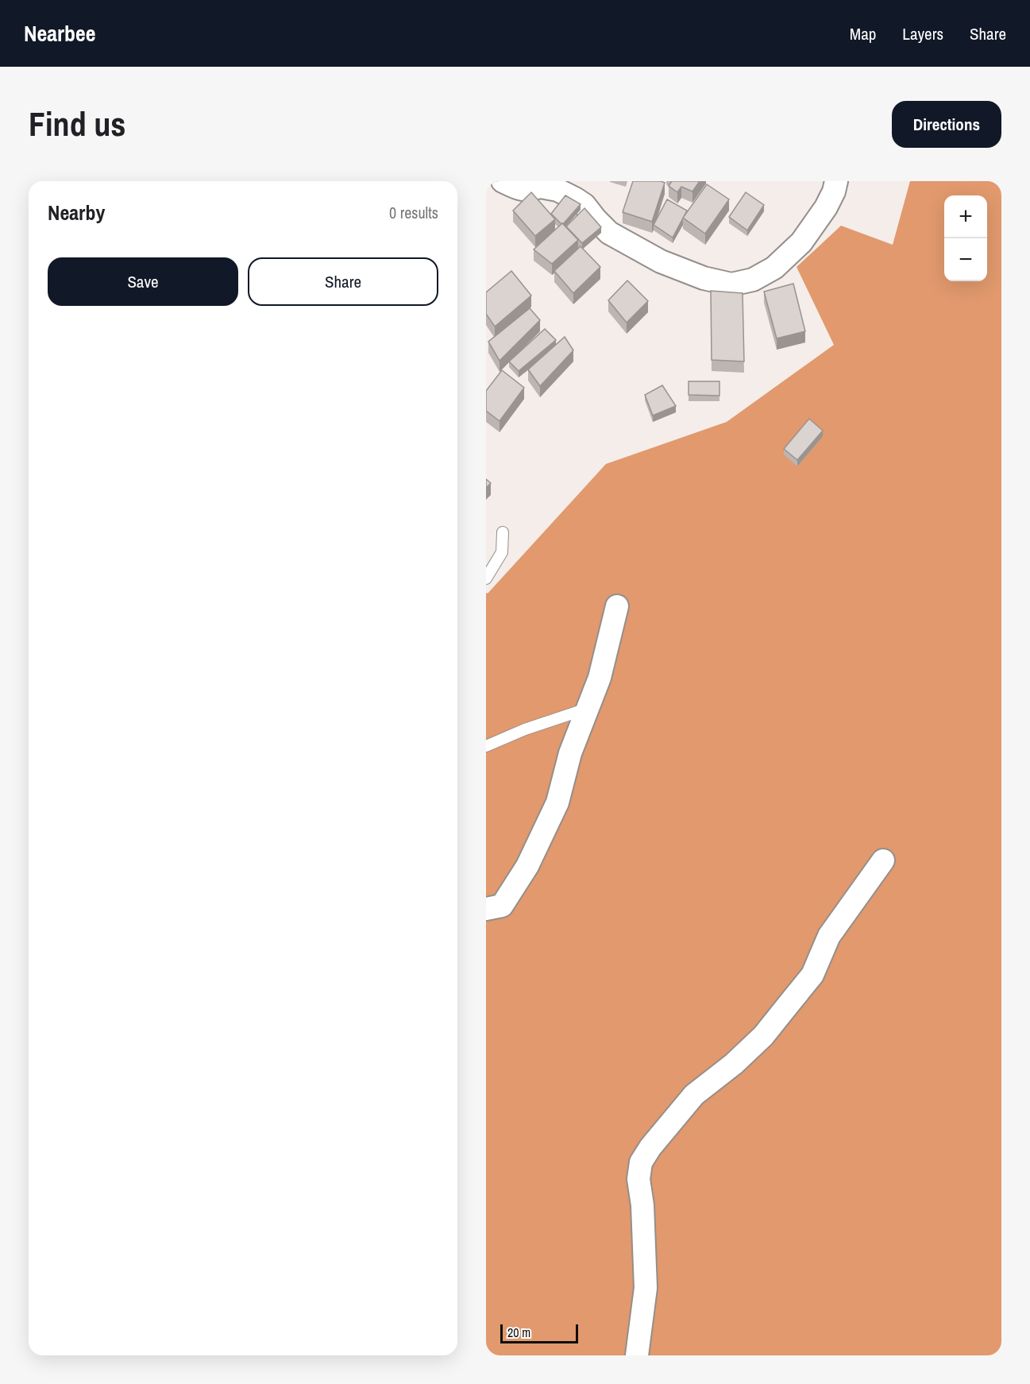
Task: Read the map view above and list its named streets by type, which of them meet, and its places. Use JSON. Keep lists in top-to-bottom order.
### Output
{
  "scale_bar": "20 m",
  "page": {
    "header": "Nearbee",
    "nav": ["Map", "Layers", "Share"],
    "buttons": [
      "Directions",
      ["Save", "Share"]
    ],
    "title": "Find us",
    "heading": ["Nearby", "0 results"],
    "map_buttons": ["+", "−"],
    "scale": "20 m"
  }
}
